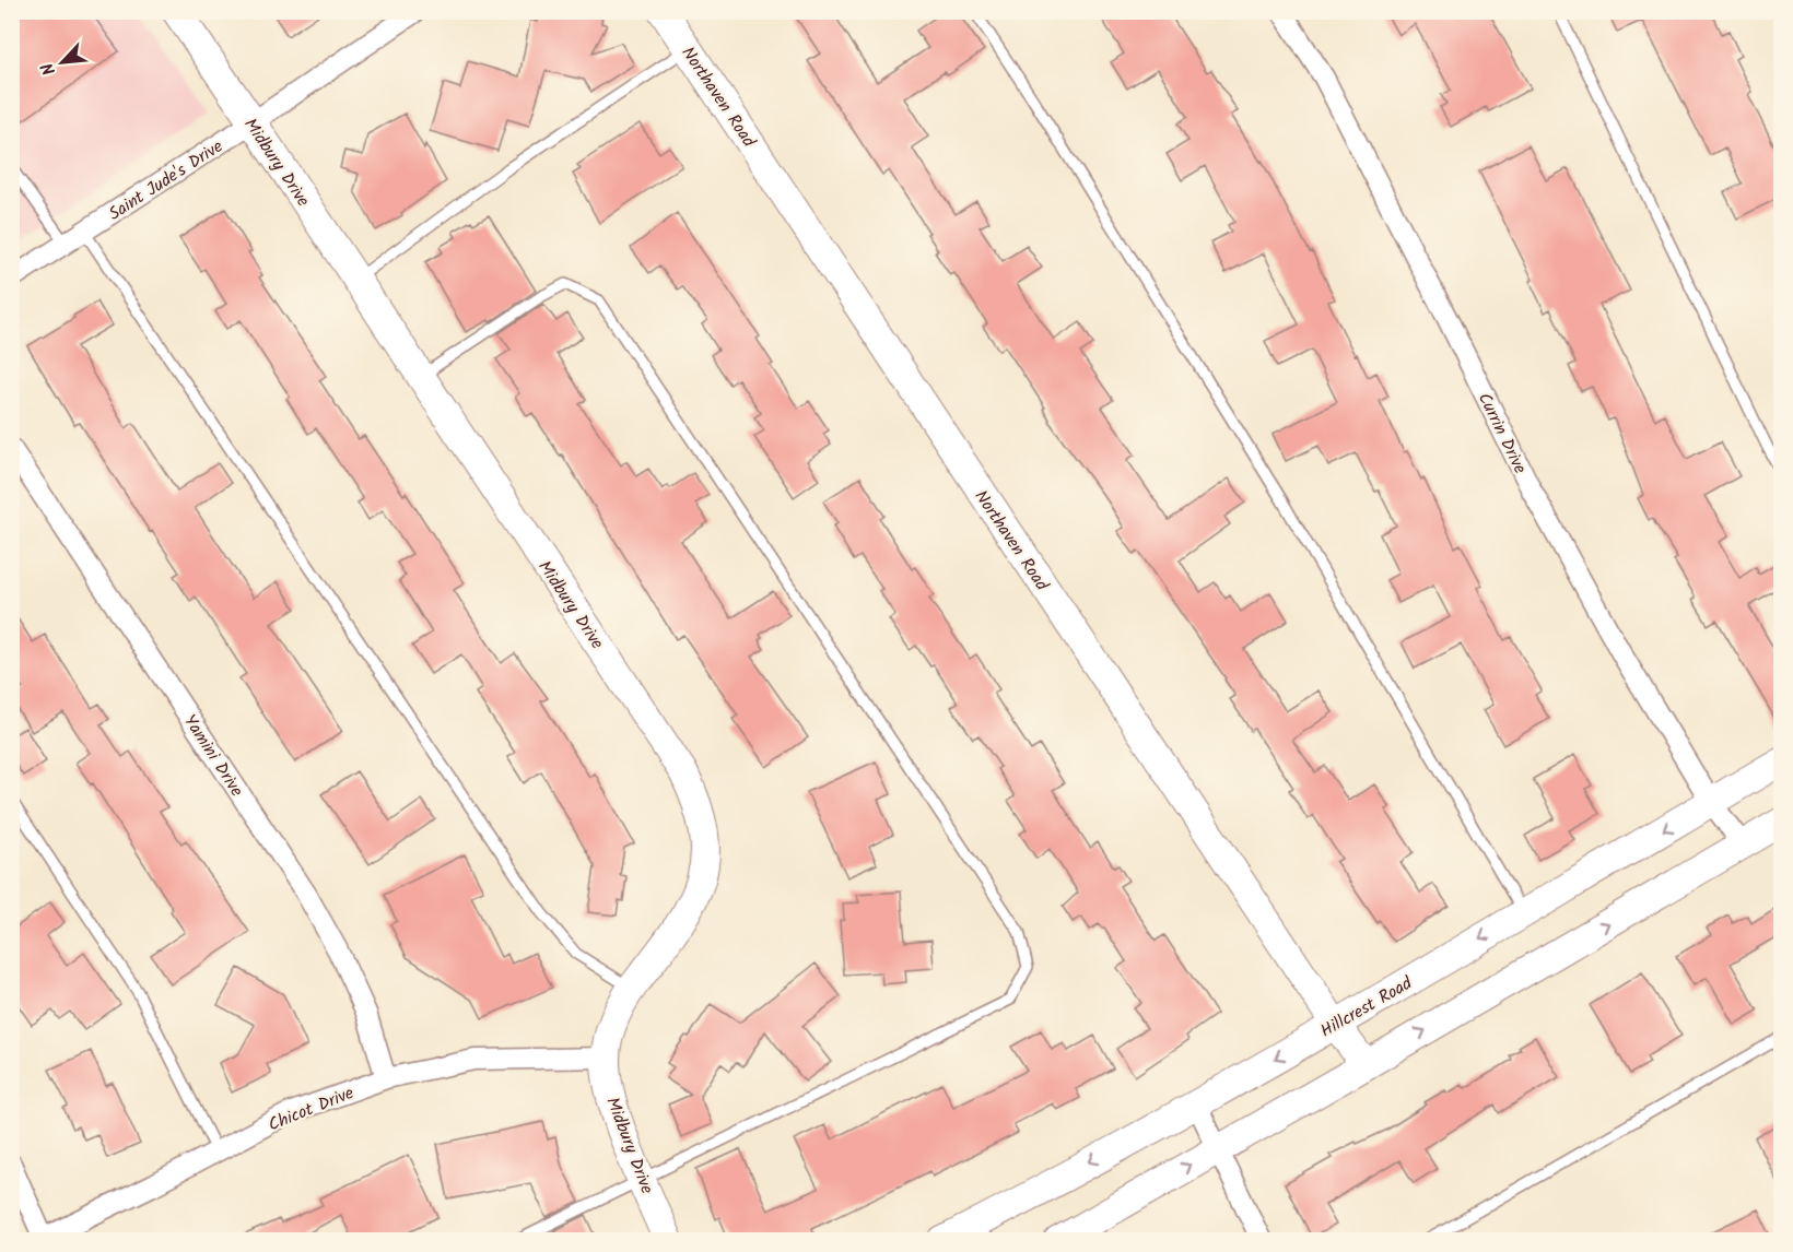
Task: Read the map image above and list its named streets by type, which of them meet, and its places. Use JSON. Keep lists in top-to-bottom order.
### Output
{
  "streets": {
    "street": [
      "Northaven Road",
      "Midbury Drive",
      "Saint Jude's Drive",
      "Currin Drive",
      "Yamini Drive",
      "Hillcrest Road",
      "Chicot Drive"
    ]
  },
  "crossings": [
    ["Northaven Road", "Hillcrest Road"],
    ["Midbury Drive", "Saint Jude's Drive"],
    ["Midbury Drive", "Chicot Drive"],
    ["Currin Drive", "Hillcrest Road"],
    ["Yamini Drive", "Chicot Drive"]
  ],
  "north": "bottom left"
}
